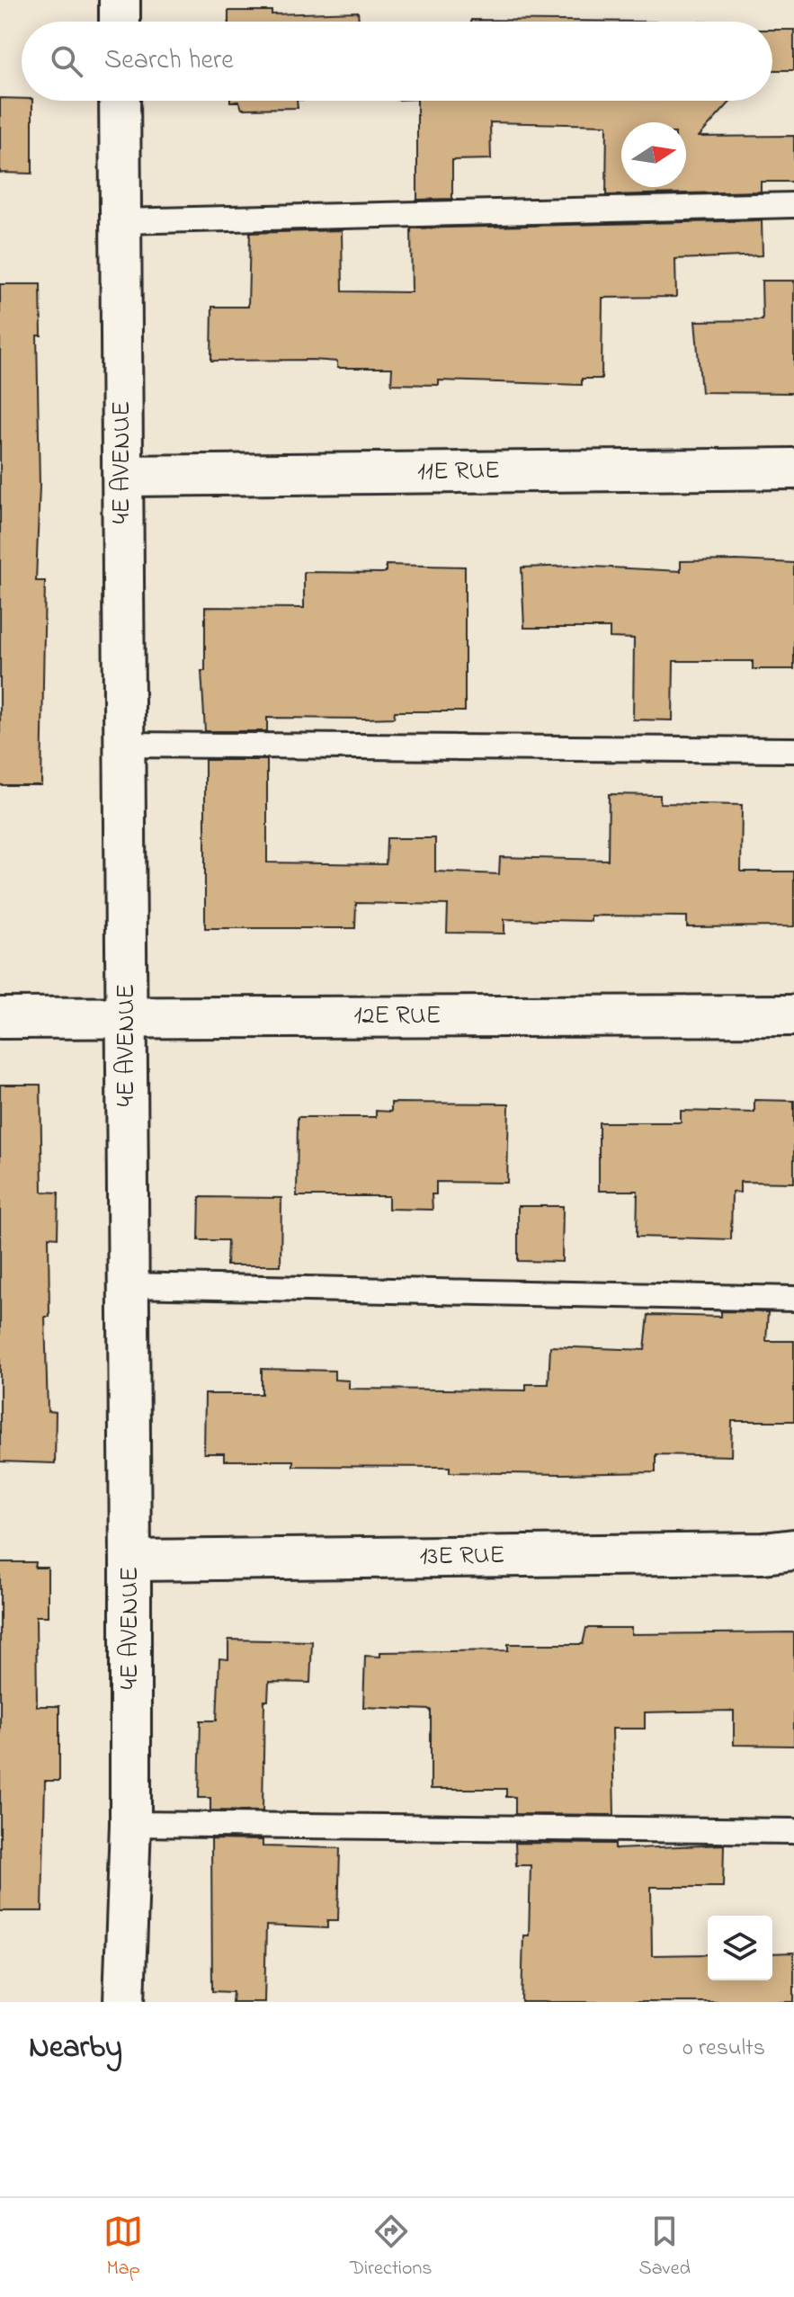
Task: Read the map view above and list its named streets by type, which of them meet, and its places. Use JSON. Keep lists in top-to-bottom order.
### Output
{
  "streets": {
    "street": [
      "4E AVENUE",
      "11E RUE",
      "12E RUE",
      "13E RUE"
    ]
  },
  "crossings": [
    ["4E AVENUE", "11E RUE"],
    ["4E AVENUE", "12E RUE"],
    ["4E AVENUE", "13E RUE"]
  ],
  "north": "right",
  "page": {
    "search": "Search here",
    "heading": ["Nearby", "0 results"],
    "nav": ["Map", "Directions", "Saved"]
  }
}
